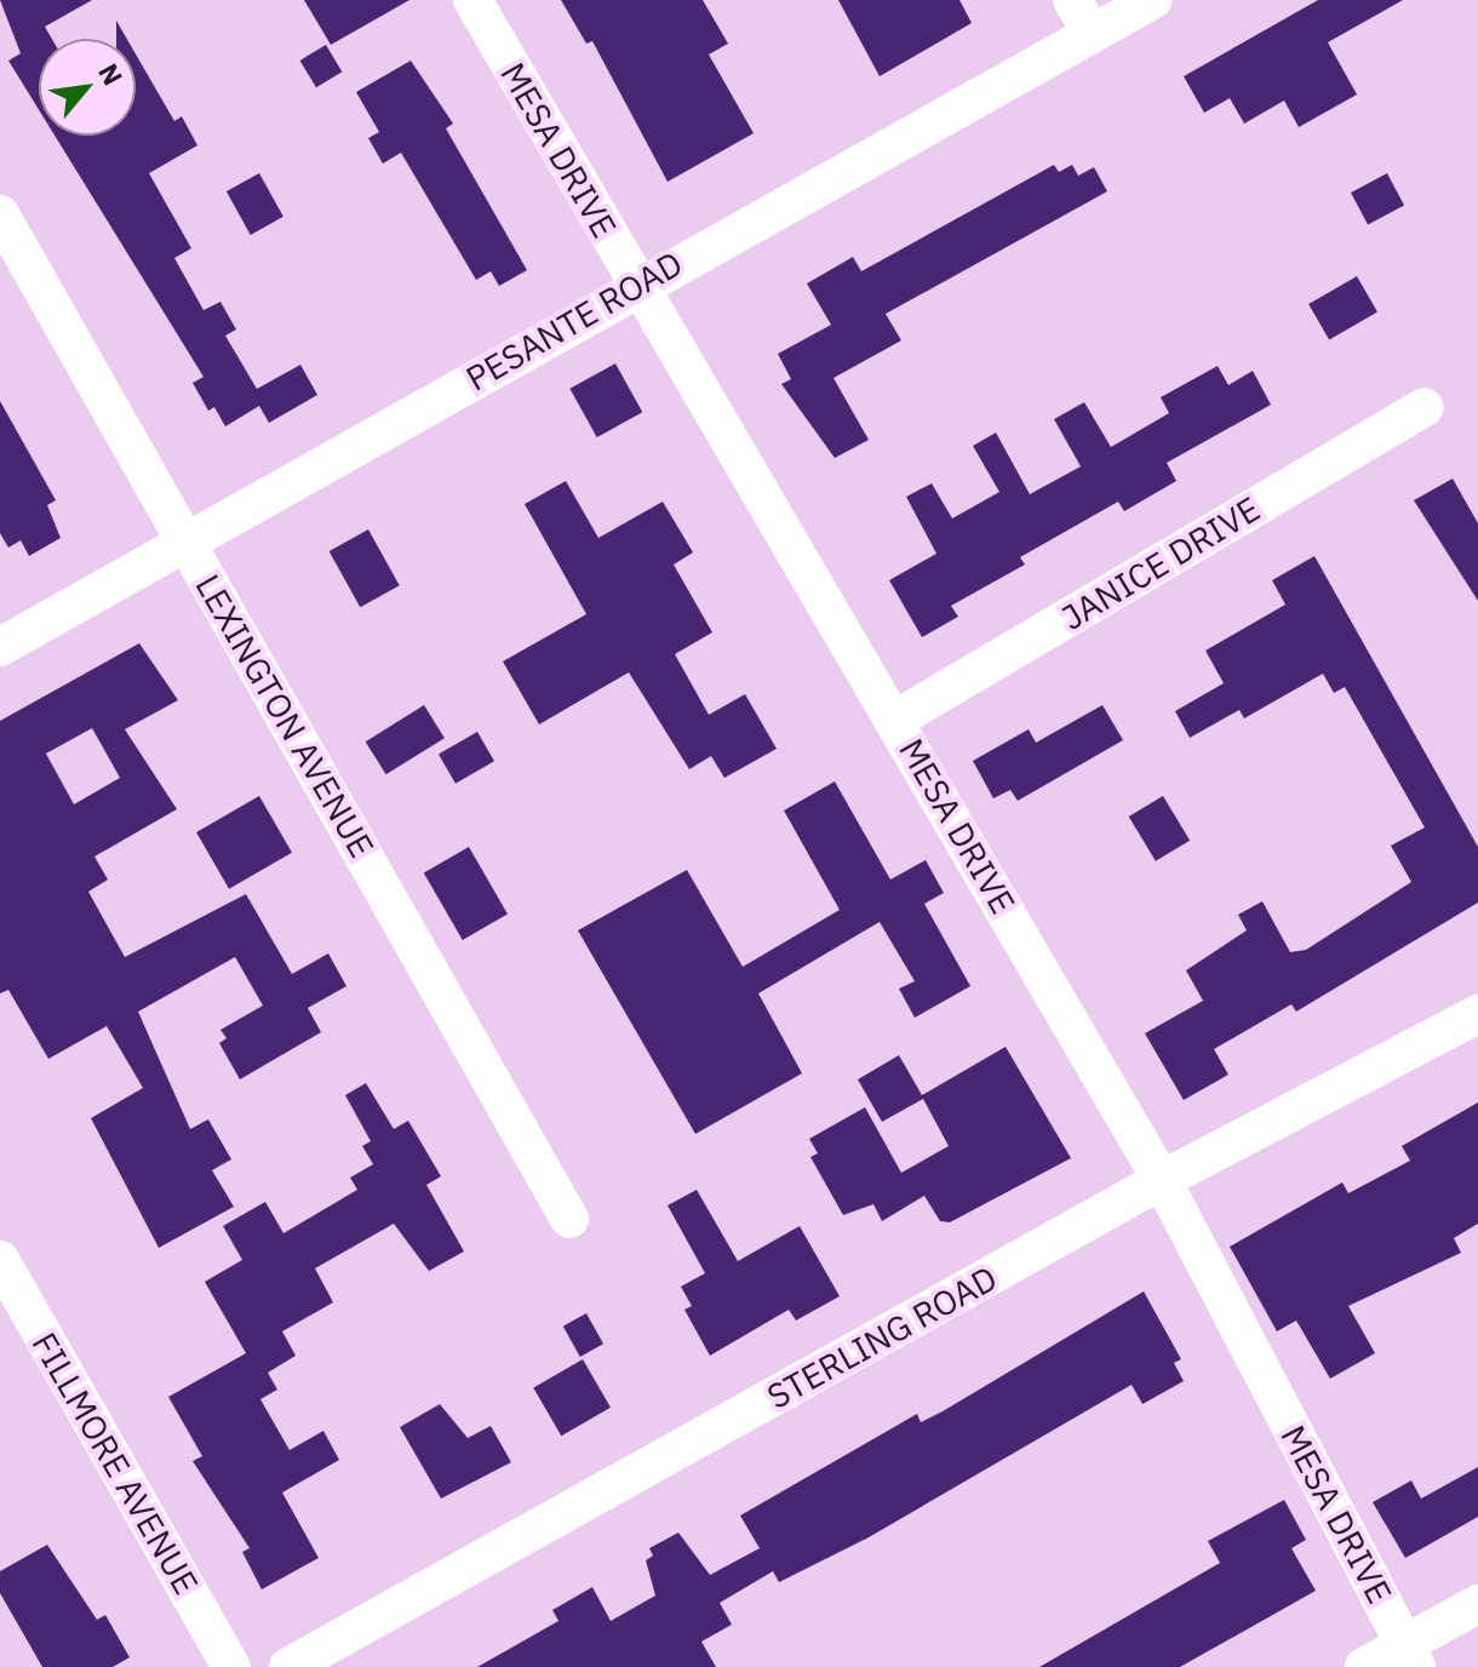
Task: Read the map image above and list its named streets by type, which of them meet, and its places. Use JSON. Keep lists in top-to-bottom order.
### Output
{
  "streets": {
    "street": [
      "MESA DRIVE",
      "PESANTE ROAD",
      "JANICE DRIVE",
      "LEXINGTON AVENUE",
      "STERLING ROAD",
      "FILLMORE AVENUE"
    ]
  },
  "crossings": [
    ["MESA DRIVE", "PESANTE ROAD"],
    ["MESA DRIVE", "JANICE DRIVE"],
    ["MESA DRIVE", "STERLING ROAD"],
    ["PESANTE ROAD", "LEXINGTON AVENUE"]
  ],
  "north": "top right"
}
